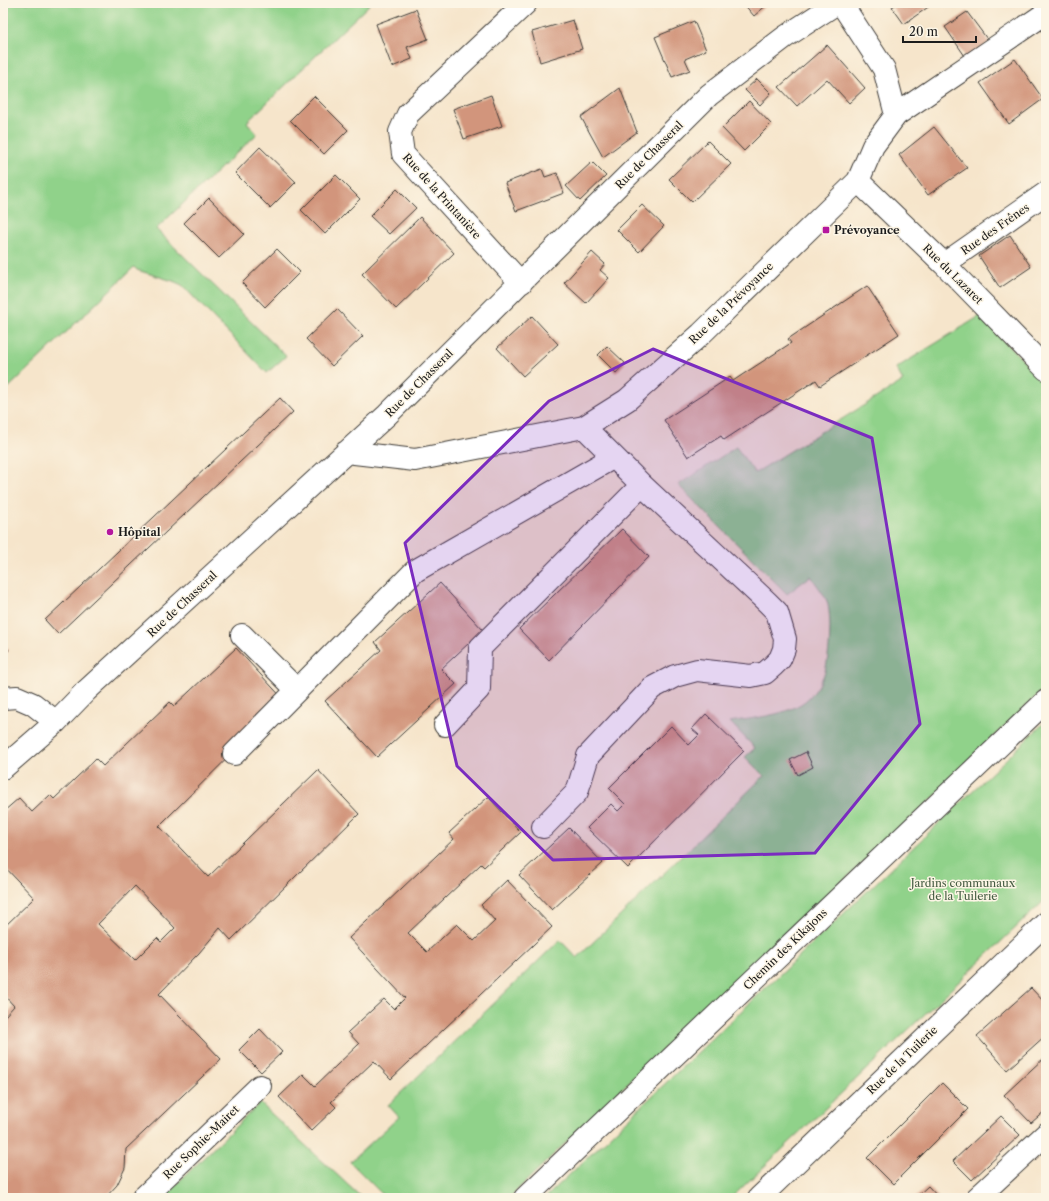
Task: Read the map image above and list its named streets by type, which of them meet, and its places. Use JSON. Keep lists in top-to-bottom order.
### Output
{
  "streets": {
    "street": [
      "Rue de Chasseral",
      "Rue de la Printanière",
      "Rue des Frênes",
      "Rue du Lazaret",
      "Rue de la Prévoyance",
      "Chemin des Kikajons",
      "Rue de la Tuilerie",
      "Rue Sophie-Mairet"
    ]
  },
  "crossings": [
    ["Rue de Chasseral", "Rue de la Printanière"],
    ["Rue de Chasseral", "Rue de la Prévoyance"],
    ["Rue des Frênes", "Rue du Lazaret"],
    ["Rue du Lazaret", "Rue de la Prévoyance"]
  ],
  "parks": ["Jardins communaux de la Tuilerie"],
  "places": {
    "transit": ["Prévoyance"],
    "other": ["Hôpital"]
  },
  "scale_bar": "20 m"
}
